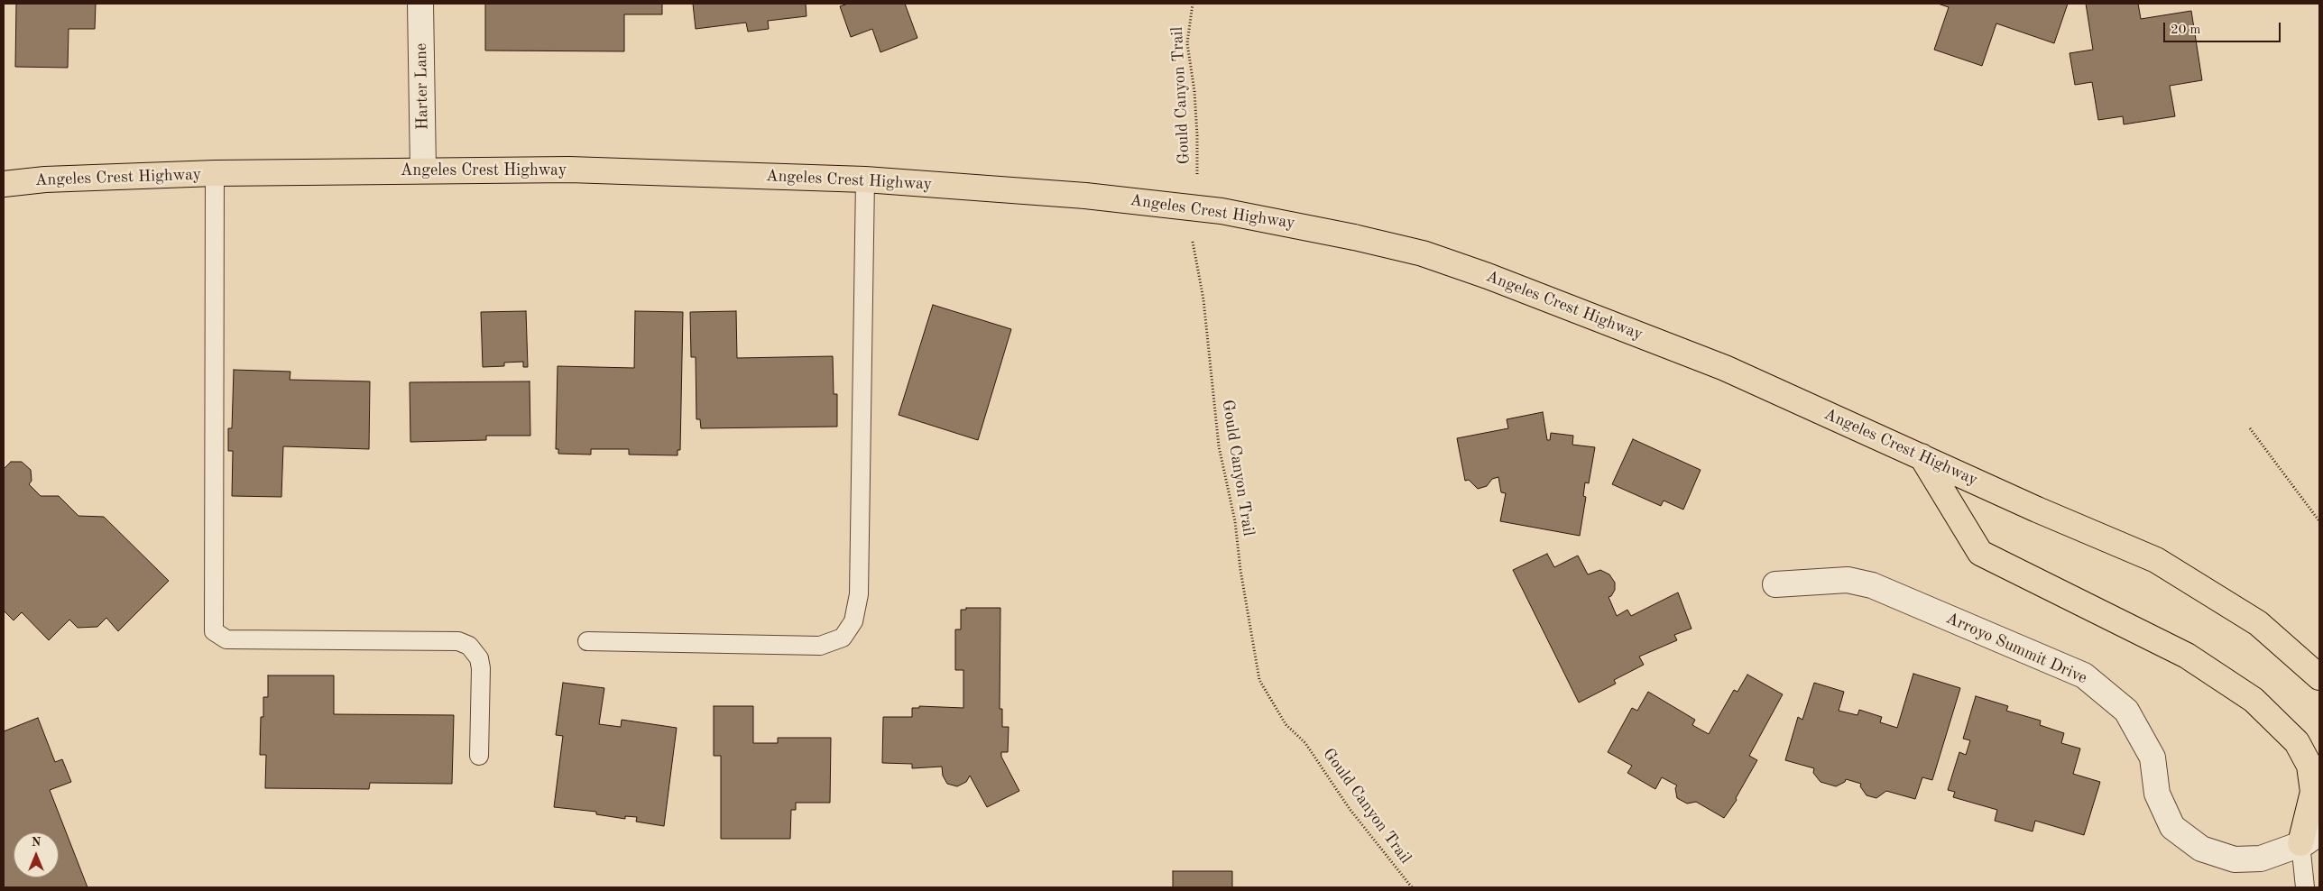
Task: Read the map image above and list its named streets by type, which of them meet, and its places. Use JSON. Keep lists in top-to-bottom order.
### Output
{
  "streets": {
    "main road": ["Angeles Crest Highway"],
    "street": ["Harter Lane", "Arroyo Summit Drive"],
    "path": ["Gould Canyon Trail"]
  },
  "crossings": [
    ["Harter Lane", "Angeles Crest Highway"]
  ],
  "scale_bar": "20 m",
  "north": "top"
}
